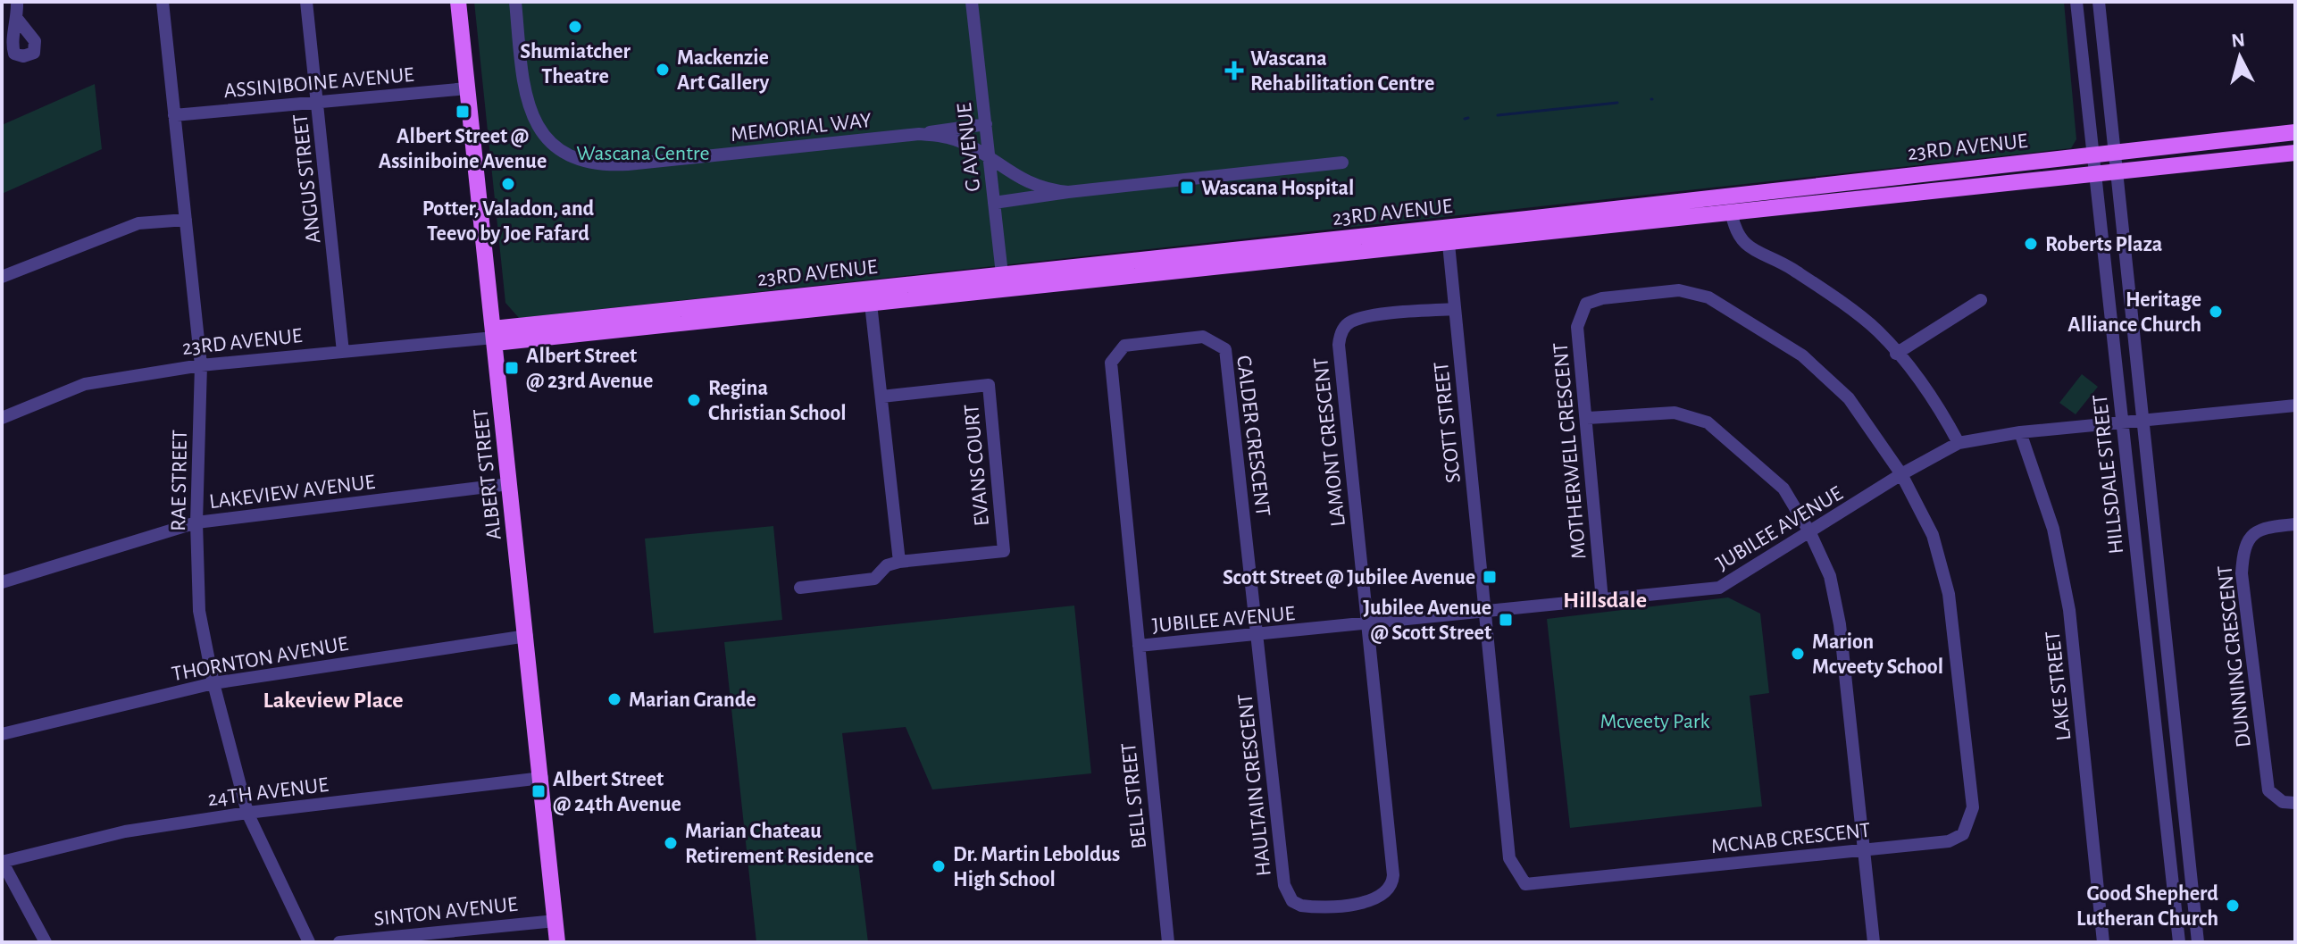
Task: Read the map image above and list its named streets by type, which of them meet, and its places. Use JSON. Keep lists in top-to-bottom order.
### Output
{
  "streets": {
    "main road": ["23RD AVENUE", "ALBERT STREET"],
    "street": [
      "ASSINIBOINE AVENUE",
      "MEMORIAL WAY",
      "G AVENUE",
      "ANGUS STREET",
      "SCOTT STREET",
      "CALDER CRESCENT",
      "LAMONT CRESCENT",
      "MOTHERWELL CRESCENT",
      "EVANS COURT",
      "HILLSDALE STREET",
      "RAE STREET",
      "LAKEVIEW AVENUE",
      "JUBILEE AVENUE",
      "DUNNING CRESCENT",
      "THORNTON AVENUE",
      "LAKE STREET",
      "HAULTAIN CRESCENT",
      "24TH AVENUE",
      "BELL STREET",
      "MCNAB CRESCENT",
      "SINTON AVENUE"
    ]
  },
  "crossings": [
    ["ASSINIBOINE AVENUE", "ANGUS STREET"],
    ["ASSINIBOINE AVENUE", "ALBERT STREET"],
    ["ASSINIBOINE AVENUE", "RAE STREET"],
    ["MEMORIAL WAY", "G AVENUE"],
    ["23RD AVENUE", "G AVENUE"],
    ["23RD AVENUE", "ANGUS STREET"],
    ["23RD AVENUE", "SCOTT STREET"],
    ["23RD AVENUE", "ALBERT STREET"],
    ["23RD AVENUE", "HILLSDALE STREET"],
    ["23RD AVENUE", "RAE STREET"],
    ["SCOTT STREET", "LAMONT CRESCENT"],
    ["SCOTT STREET", "JUBILEE AVENUE"],
    ["SCOTT STREET", "MCNAB CRESCENT"],
    ["CALDER CRESCENT", "JUBILEE AVENUE"],
    ["CALDER CRESCENT", "HAULTAIN CRESCENT"],
    ["CALDER CRESCENT", "BELL STREET"],
    ["LAMONT CRESCENT", "JUBILEE AVENUE"],
    ["LAMONT CRESCENT", "HAULTAIN CRESCENT"],
    ["MOTHERWELL CRESCENT", "JUBILEE AVENUE"],
    ["MOTHERWELL CRESCENT", "MCNAB CRESCENT"],
    ["ALBERT STREET", "LAKEVIEW AVENUE"],
    ["ALBERT STREET", "THORNTON AVENUE"],
    ["ALBERT STREET", "24TH AVENUE"],
    ["ALBERT STREET", "SINTON AVENUE"],
    ["HILLSDALE STREET", "JUBILEE AVENUE"],
    ["RAE STREET", "LAKEVIEW AVENUE"],
    ["RAE STREET", "THORNTON AVENUE"],
    ["RAE STREET", "24TH AVENUE"],
    ["JUBILEE AVENUE", "LAKE STREET"],
    ["JUBILEE AVENUE", "HAULTAIN CRESCENT"],
    ["JUBILEE AVENUE", "BELL STREET"],
    ["JUBILEE AVENUE", "MCNAB CRESCENT"]
  ],
  "districts": ["Hillsdale", "Lakeview Place"],
  "parks": ["Wascana Centre", "Mcveety Park"],
  "places": {
    "other": [
      "Shumiatcher Theatre",
      "Mackenzie Art Gallery",
      "Potter, Valadon, and Teevo by Joe Fafard",
      "Roberts Plaza",
      "Heritage Alliance Church",
      "Regina Christian School",
      "Marion Mcveety School",
      "Marian Grande",
      "Marian Chateau Retirement Residence",
      "Dr. Martin Leboldus High School",
      "Good Shepherd Lutheran Church"
    ],
    "health": ["Wascana Rehabilitation Centre"],
    "transit": [
      "Albert Street @ Assiniboine Avenue",
      "Wascana Hospital",
      "Albert Street @ 23rd Avenue",
      "Scott Street @ Jubilee Avenue",
      "Jubilee Avenue @ Scott Street",
      "Albert Street @ 24th Avenue"
    ]
  },
  "north": "top"
}
